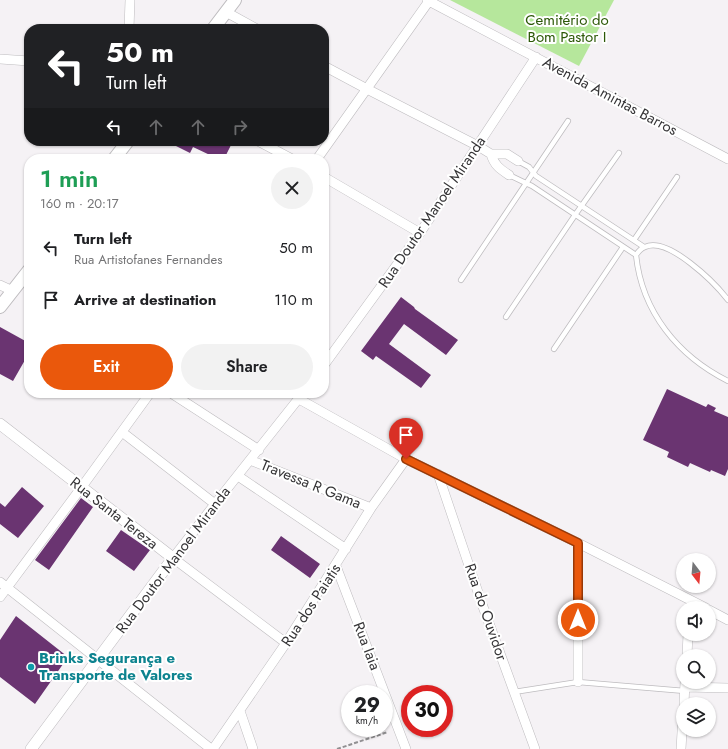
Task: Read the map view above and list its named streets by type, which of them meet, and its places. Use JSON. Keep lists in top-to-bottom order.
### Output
{
  "streets": {
    "street": [
      "Avenida Amintas Barros",
      "Rua Doutor Manoel Miranda",
      "Travessa R Gama",
      "Rua Santa Tereza",
      "Rua dos Paiatis",
      "Rua do Ouvidor",
      "Rua Iaia"
    ]
  },
  "crossings": [
    ["Avenida Amintas Barros", "Rua Doutor Manoel Miranda"],
    ["Rua Doutor Manoel Miranda", "Travessa R Gama"],
    ["Rua Doutor Manoel Miranda", "Rua Santa Tereza"],
    ["Travessa R Gama", "Rua dos Paiatis"],
    ["Rua Santa Tereza", "Rua dos Paiatis"],
    ["Rua dos Paiatis", "Rua Iaia"]
  ],
  "parks": ["Cemitério do Bom Pastor I"],
  "places": ["Brinks Segurança e Transporte de Valores"],
  "north": "bottom",
  "page": {
    "turn": ["50 m", "Turn left"],
    "heading": ["1 min", "160 m · 20:17"],
    "list": [
      {
        "name": "Turn left",
        "note": "Rua Artistofanes Fernandes",
        "value": "50 m"
      },
      {
        "name": "Arrive at destination",
        "value": "110 m"
      }
    ],
    "buttons": ["Exit", "Share"],
    "speed": "29 km/h",
    "limit": "30"
  }
}
